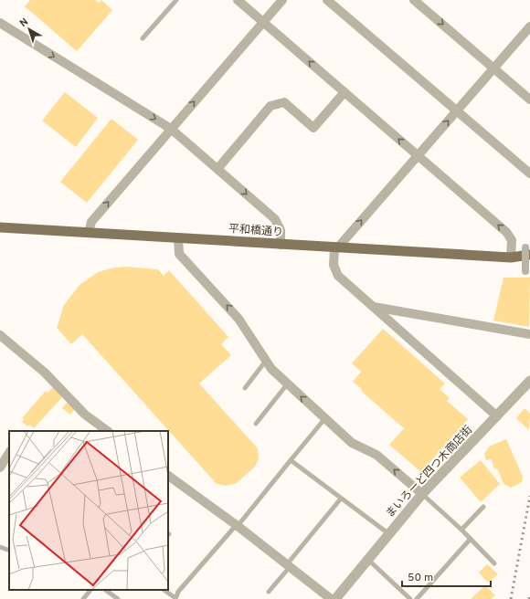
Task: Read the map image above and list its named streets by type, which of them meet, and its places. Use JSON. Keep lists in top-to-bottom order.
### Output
{
  "streets": {
    "main road": ["平和橋通り"],
    "street": ["まいろーど四つ木商店街"]
  },
  "scale_bar": "50 m",
  "north": "top left"
}
